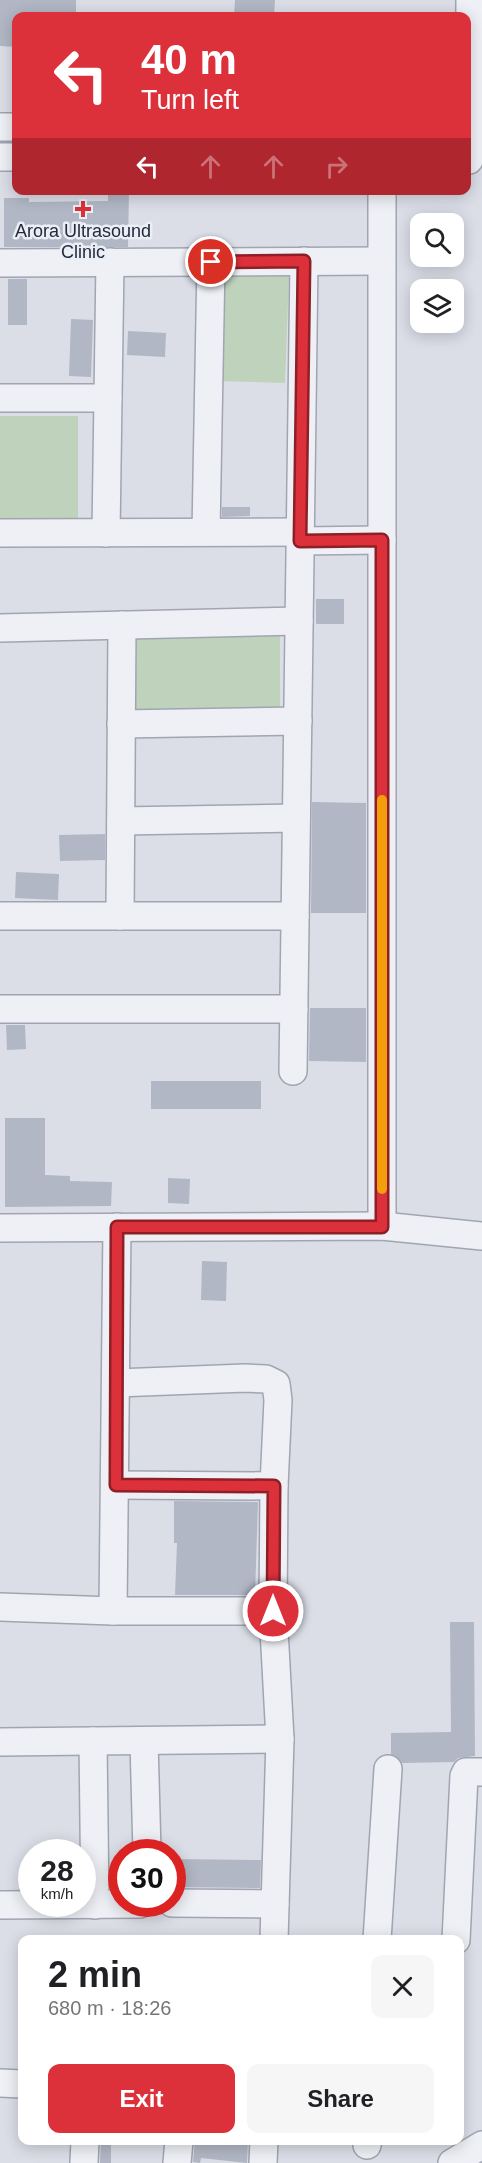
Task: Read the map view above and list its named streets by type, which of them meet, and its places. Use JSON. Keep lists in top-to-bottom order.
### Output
{
  "places": {
    "health": ["Arora Ultrasound Clinic"]
  },
  "page": {
    "turn": ["40 m", "Turn left"],
    "speed": "28 km/h",
    "limit": "30",
    "heading": ["2 min", "680 m · 18:26"],
    "buttons": ["Exit", "Share"]
  }
}
